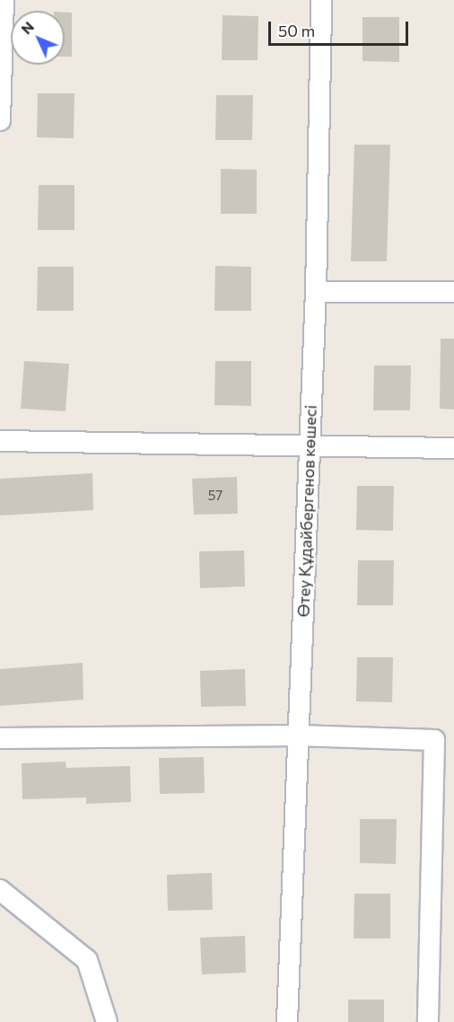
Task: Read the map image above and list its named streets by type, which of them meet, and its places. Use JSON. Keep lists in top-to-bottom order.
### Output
{
  "streets": {
    "street": ["Өтеу Құдайбергенов көшесі"]
  },
  "house_numbers": ["57"],
  "scale_bar": "50 m",
  "north": "top left"
}
